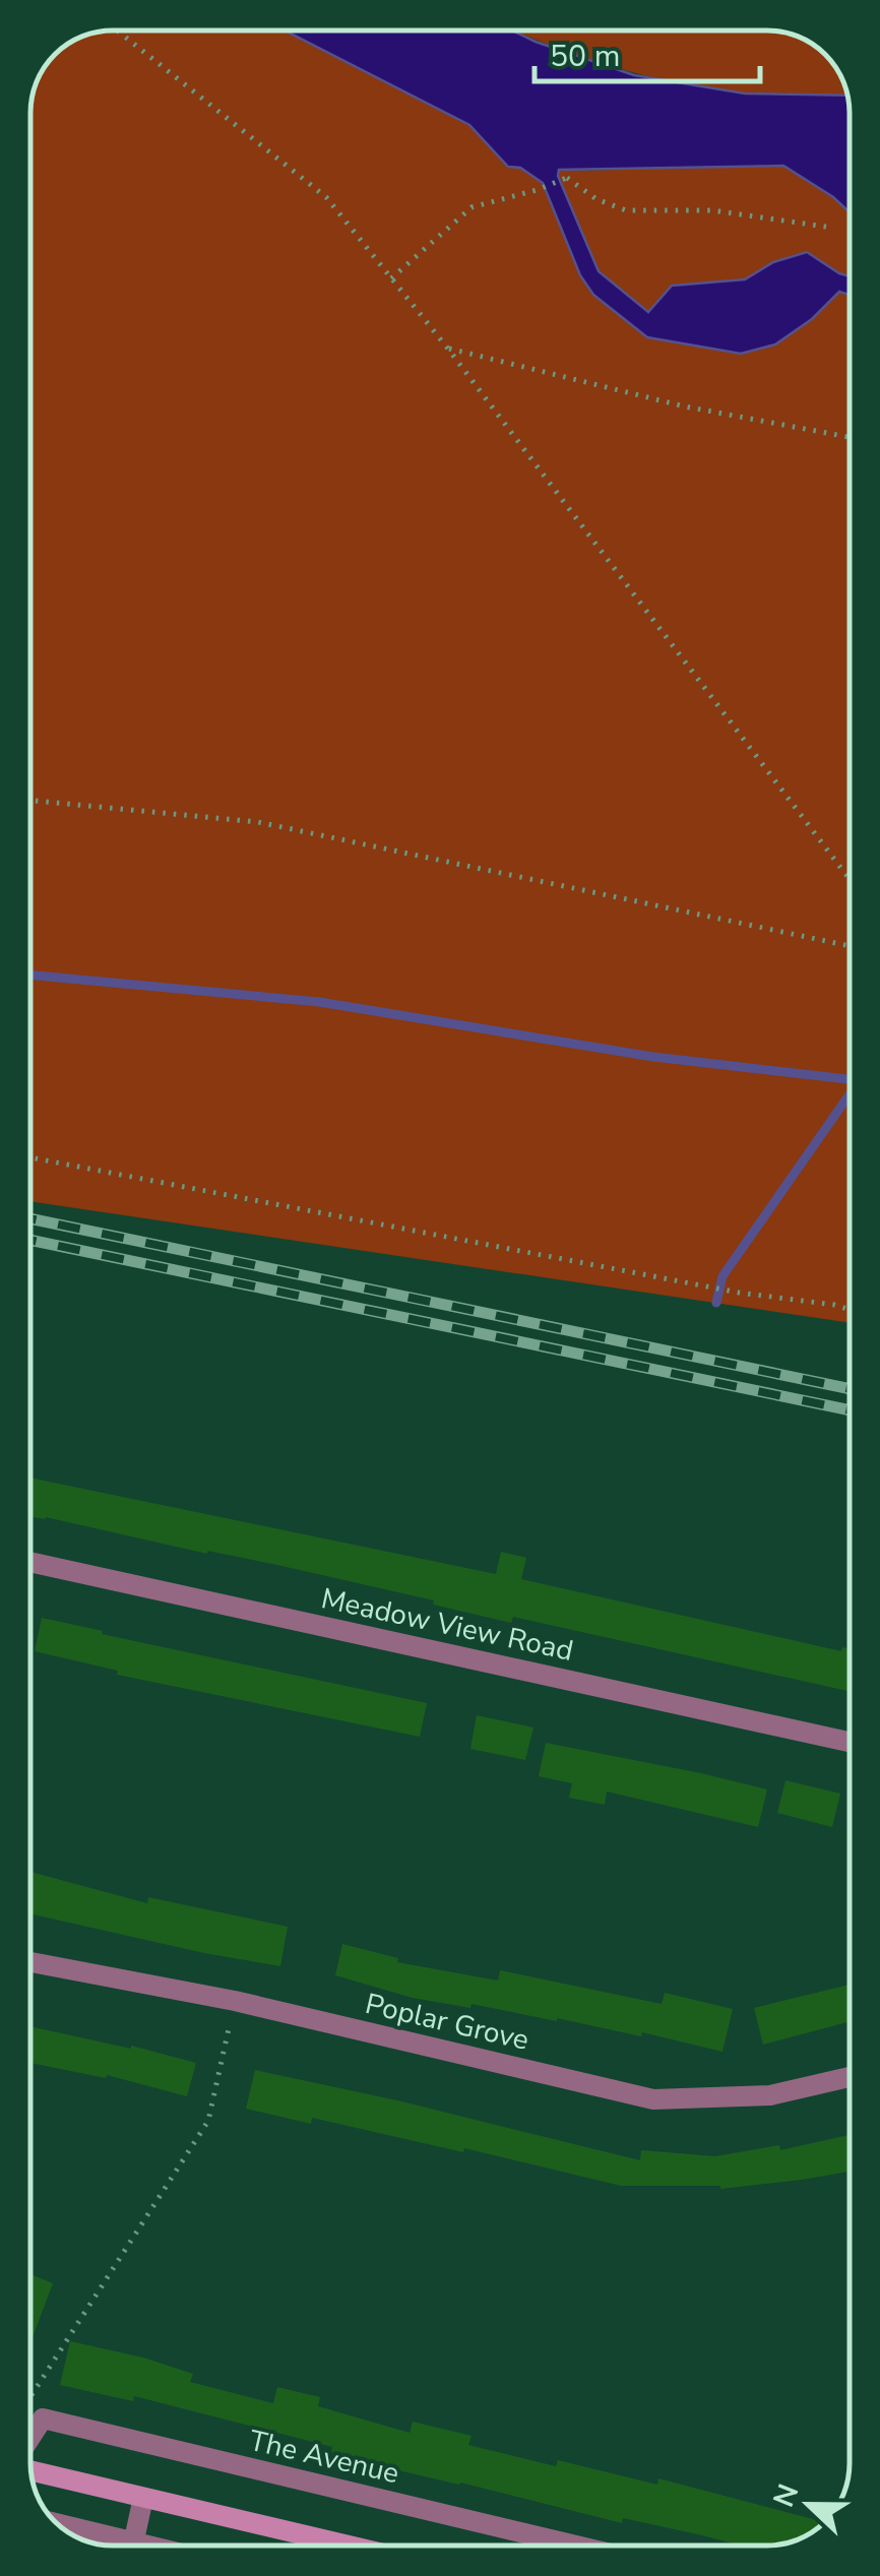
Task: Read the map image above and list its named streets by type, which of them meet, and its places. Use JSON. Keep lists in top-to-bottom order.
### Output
{
  "streets": {
    "street": ["Meadow View Road", "Poplar Grove", "The Avenue"]
  },
  "scale_bar": "50 m",
  "north": "left"
}
